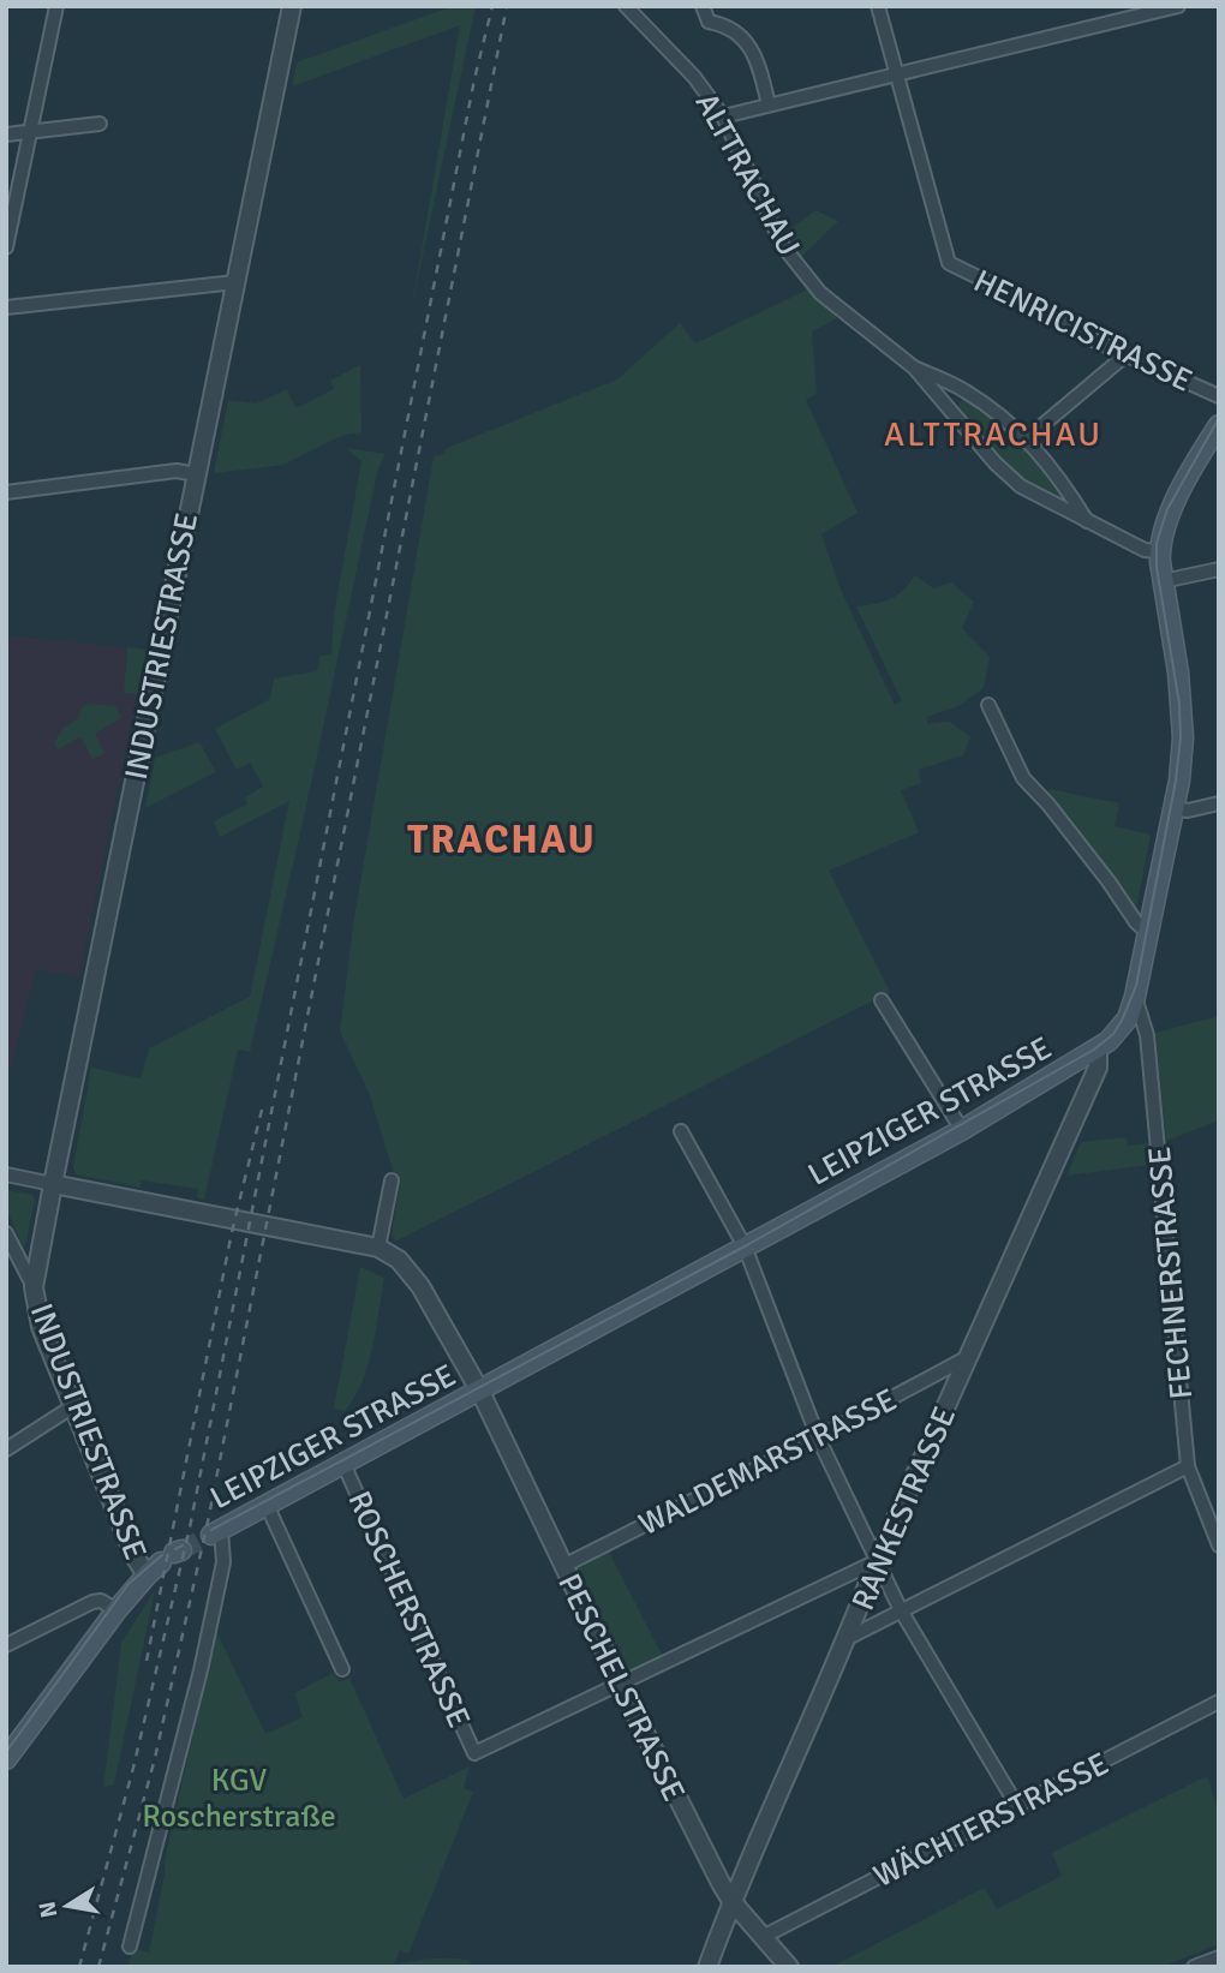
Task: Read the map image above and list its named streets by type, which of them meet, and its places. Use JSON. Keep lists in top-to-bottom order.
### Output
{
  "streets": {
    "main road": ["LEIPZIGER STRASSE"],
    "street": [
      "ALTTRACHAU",
      "HENRICISTRASSE",
      "INDUSTRIESTRASSE",
      "FECHNERSTRASSE",
      "WALDEMARSTRASSE",
      "RANKESTRASSE",
      "ROSCHERSTRASSE",
      "PESCHELSTRASSE",
      "WÄCHTERSTRASSE"
    ]
  },
  "crossings": [
    ["ALTTRACHAU", "LEIPZIGER STRASSE"],
    ["LEIPZIGER STRASSE", "FECHNERSTRASSE"],
    ["LEIPZIGER STRASSE", "RANKESTRASSE"],
    ["LEIPZIGER STRASSE", "ROSCHERSTRASSE"],
    ["LEIPZIGER STRASSE", "PESCHELSTRASSE"],
    ["WALDEMARSTRASSE", "RANKESTRASSE"],
    ["WALDEMARSTRASSE", "PESCHELSTRASSE"],
    ["RANKESTRASSE", "PESCHELSTRASSE"],
    ["ROSCHERSTRASSE", "PESCHELSTRASSE"],
    ["PESCHELSTRASSE", "WÄCHTERSTRASSE"]
  ],
  "districts": ["ALTTRACHAU", "TRACHAU"],
  "parks": ["KGV Roscherstraße"],
  "north": "left"
}
